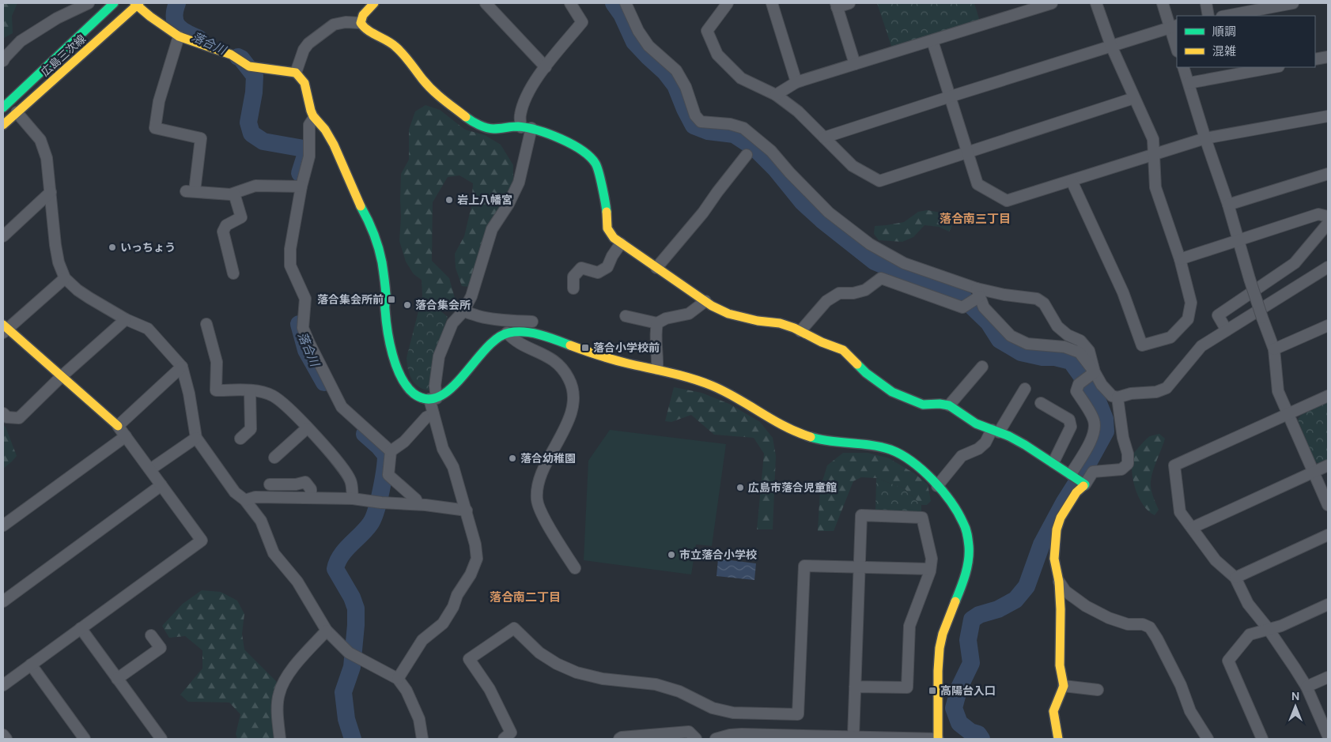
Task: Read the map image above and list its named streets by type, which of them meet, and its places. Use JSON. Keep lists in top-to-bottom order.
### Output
{
  "streets": {
    "street": ["広島三次線"]
  },
  "districts": ["落合南三丁目", "落合南二丁目"],
  "water": ["落合川"],
  "places": {
    "other": [
      "岩上八幡宮",
      "いっちょう",
      "落合集会所",
      "落合幼稚園",
      "広島市落合児童館",
      "市立落合小学校"
    ],
    "transit": ["落合集会所前", "落合小学校前", "高陽台入口"]
  },
  "legend": ["順調", "混雑"],
  "north": "top"
}
